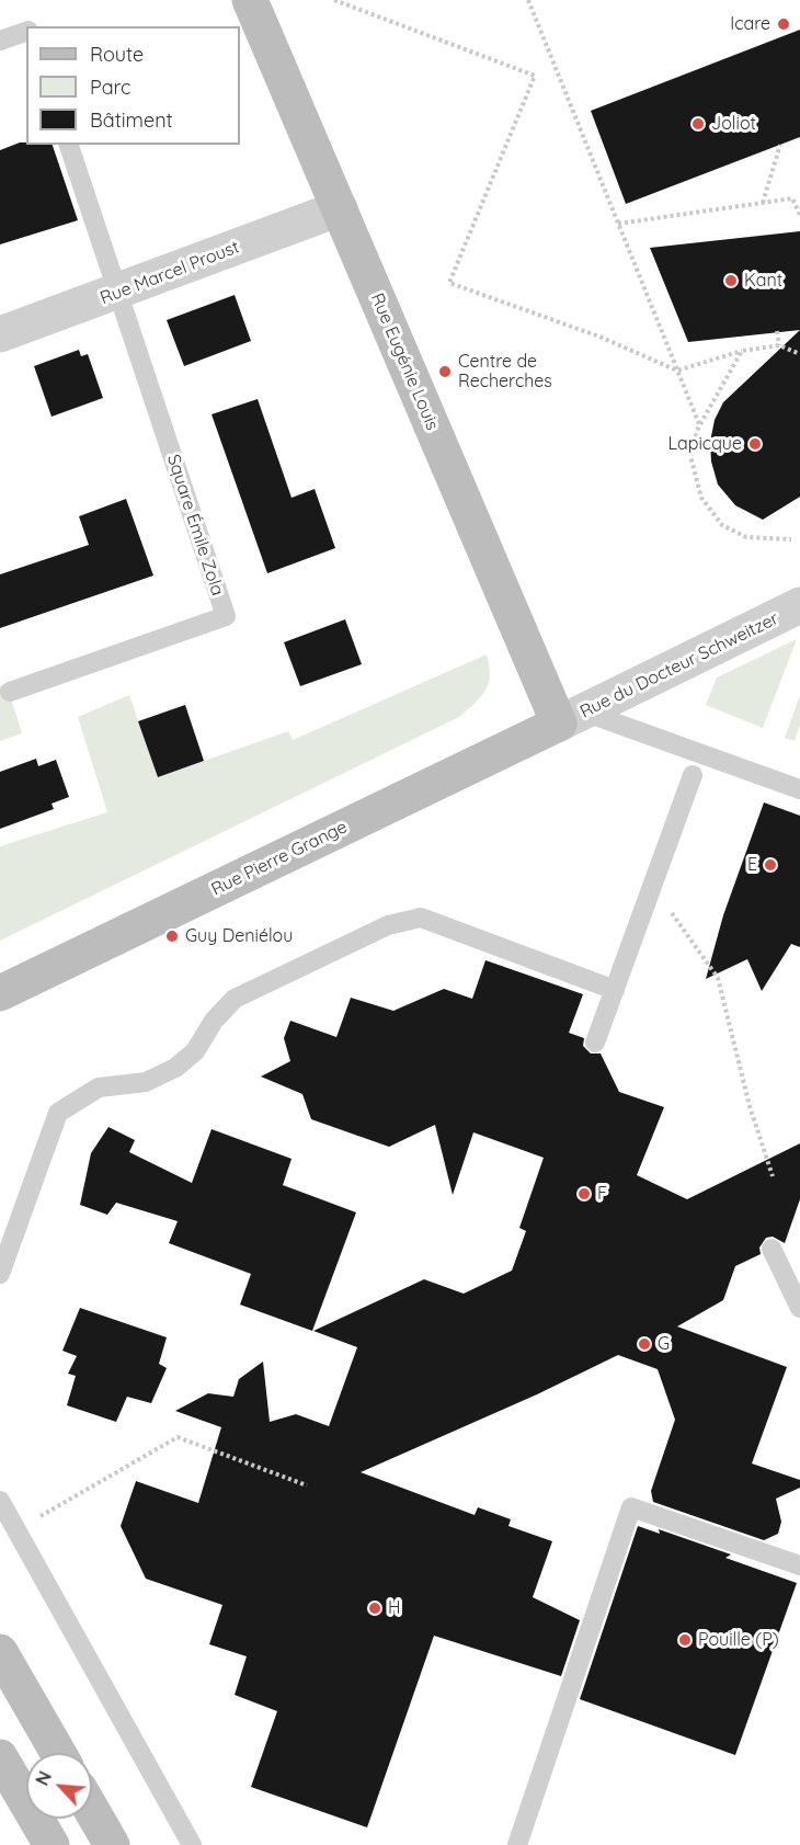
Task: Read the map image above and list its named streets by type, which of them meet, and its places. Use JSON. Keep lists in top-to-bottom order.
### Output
{
  "streets": {
    "street": [
      "Rue Marcel Proust",
      "Rue Eugénie Louis",
      "Rue du Docteur Schweitzer",
      "Rue Pierre Grange"
    ],
    "lane": ["Square Émile Zola"]
  },
  "crossings": [
    ["Rue Marcel Proust", "Rue Eugénie Louis"],
    ["Rue Marcel Proust", "Square Émile Zola"],
    ["Rue Eugénie Louis", "Rue du Docteur Schweitzer"],
    ["Rue Eugénie Louis", "Rue Pierre Grange"],
    ["Rue du Docteur Schweitzer", "Rue Pierre Grange"]
  ],
  "places": [
    "Icare",
    "Joliot",
    "Kant",
    "Centre de Recherches",
    "Lapicque",
    "E",
    "Guy Deniélou",
    "F",
    "G",
    "H",
    "Pouille (P)"
  ],
  "legend": ["Route", "Parc", "Bâtiment"],
  "north": "top left"
}
